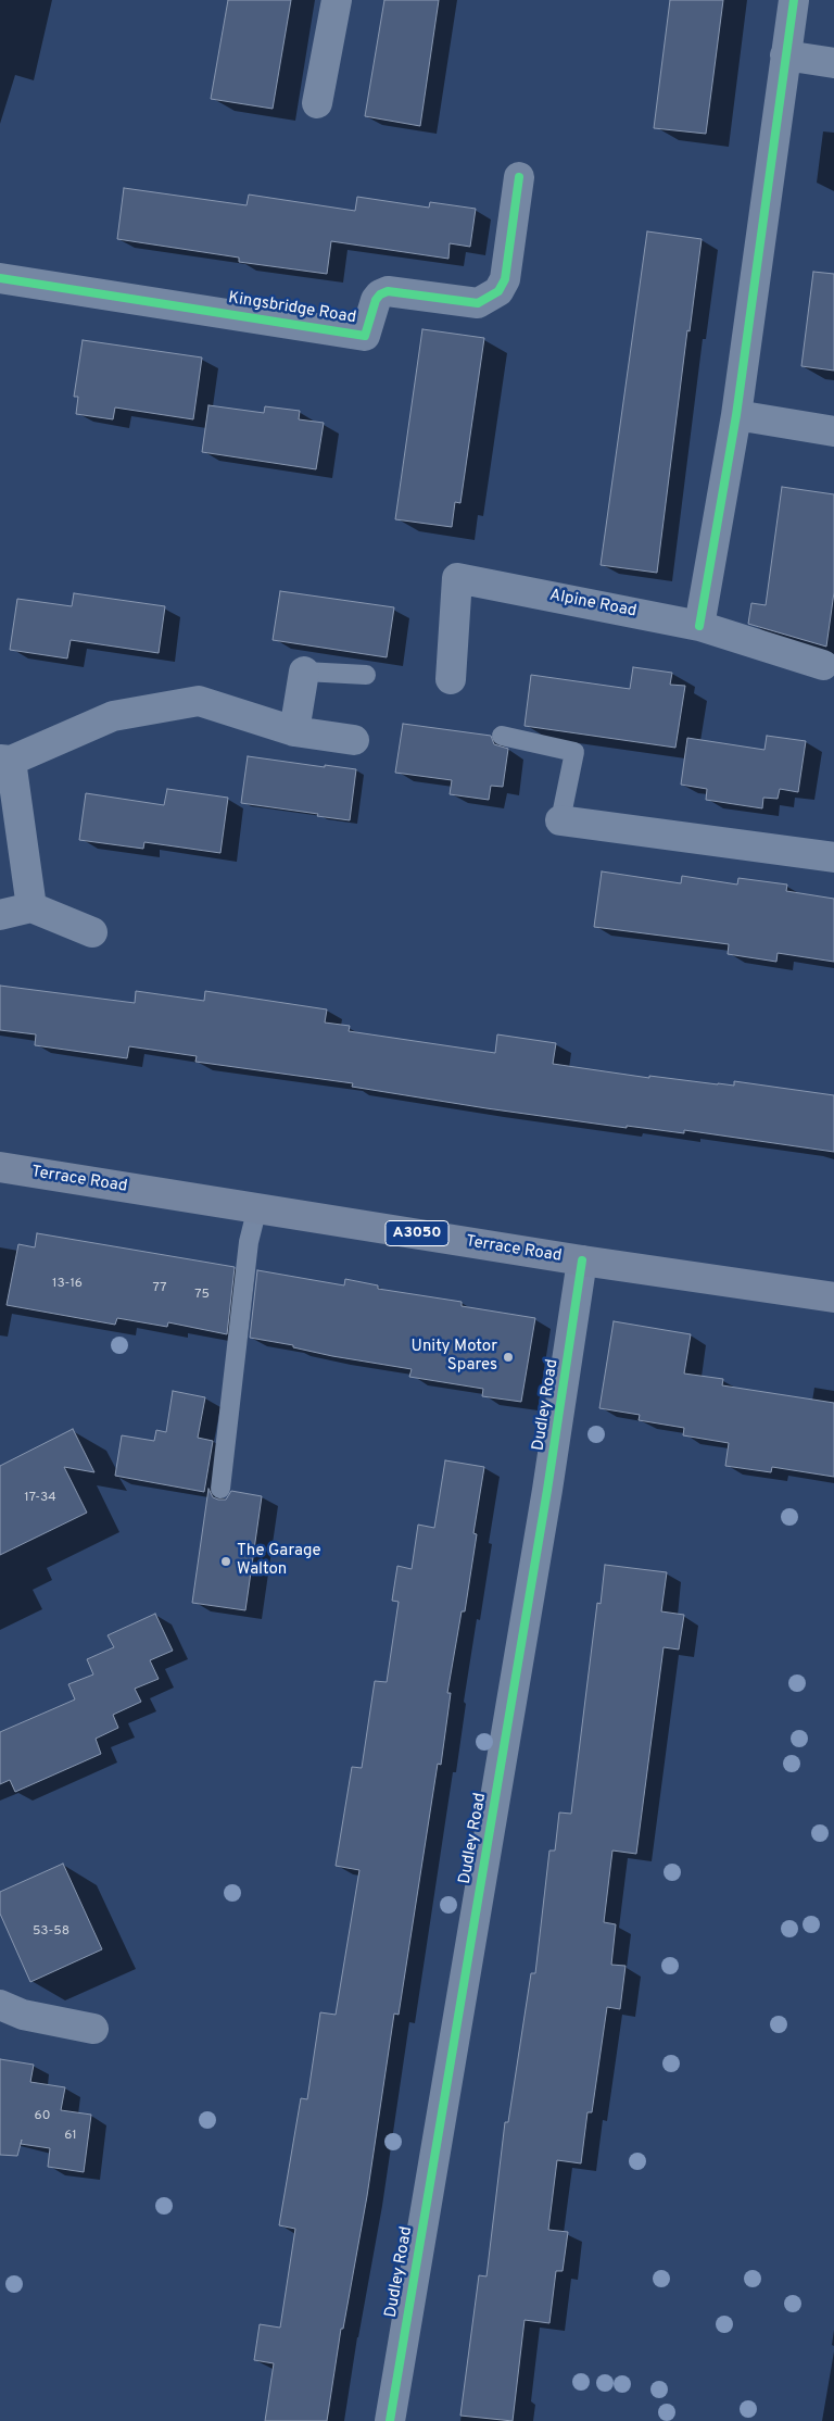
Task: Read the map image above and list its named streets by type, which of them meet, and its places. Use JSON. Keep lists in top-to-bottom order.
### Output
{
  "streets": {
    "main road": ["Terrace Road", "A3050"],
    "street": ["Kingsbridge Road", "Alpine Road", "Dudley Road"]
  },
  "crossings": [
    ["Terrace Road", "Dudley Road"]
  ],
  "places": ["Unity Motor Spares", "The Garage Walton"],
  "house_numbers": [
    "13-16",
    "77",
    "75",
    "17-34",
    "53-58",
    "60",
    "61"
  ]
}
